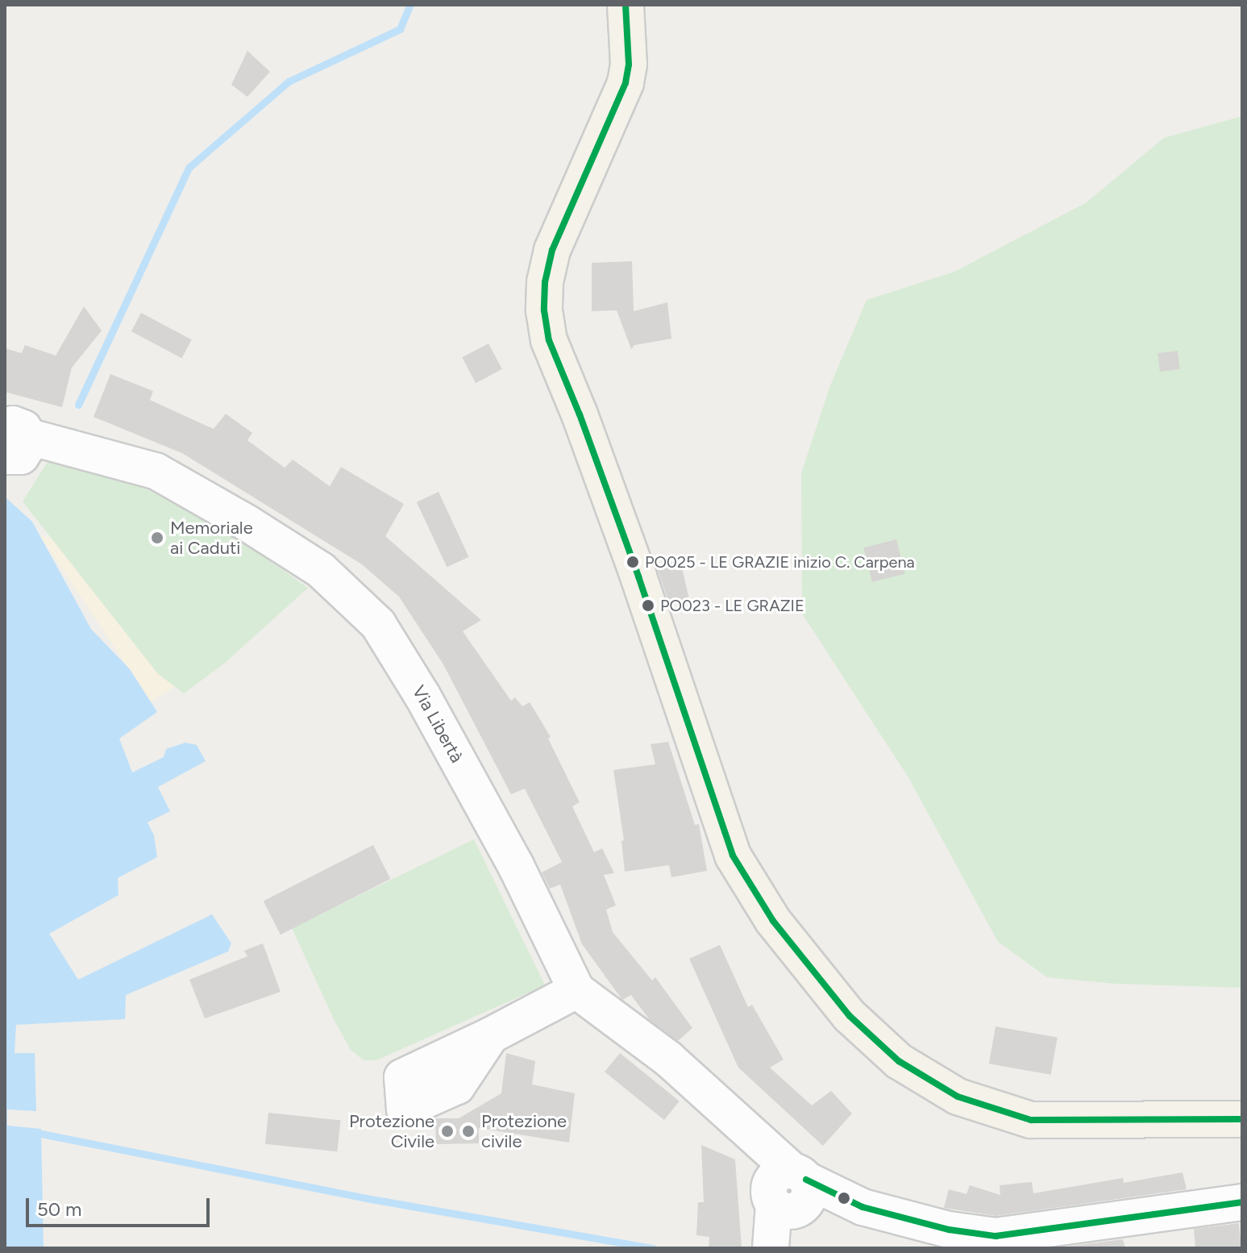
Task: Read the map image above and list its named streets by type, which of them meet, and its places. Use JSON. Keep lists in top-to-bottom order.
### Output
{
  "streets": {
    "street": ["Via Libertà"]
  },
  "places": [
    "Memoriale ai Caduti",
    "PO025 - LE GRAZIE inizio C. Carpena",
    "PO023 - LE GRAZIE",
    "Protezione Civile",
    "Protezione civile"
  ],
  "scale_bar": "50 m"
}
